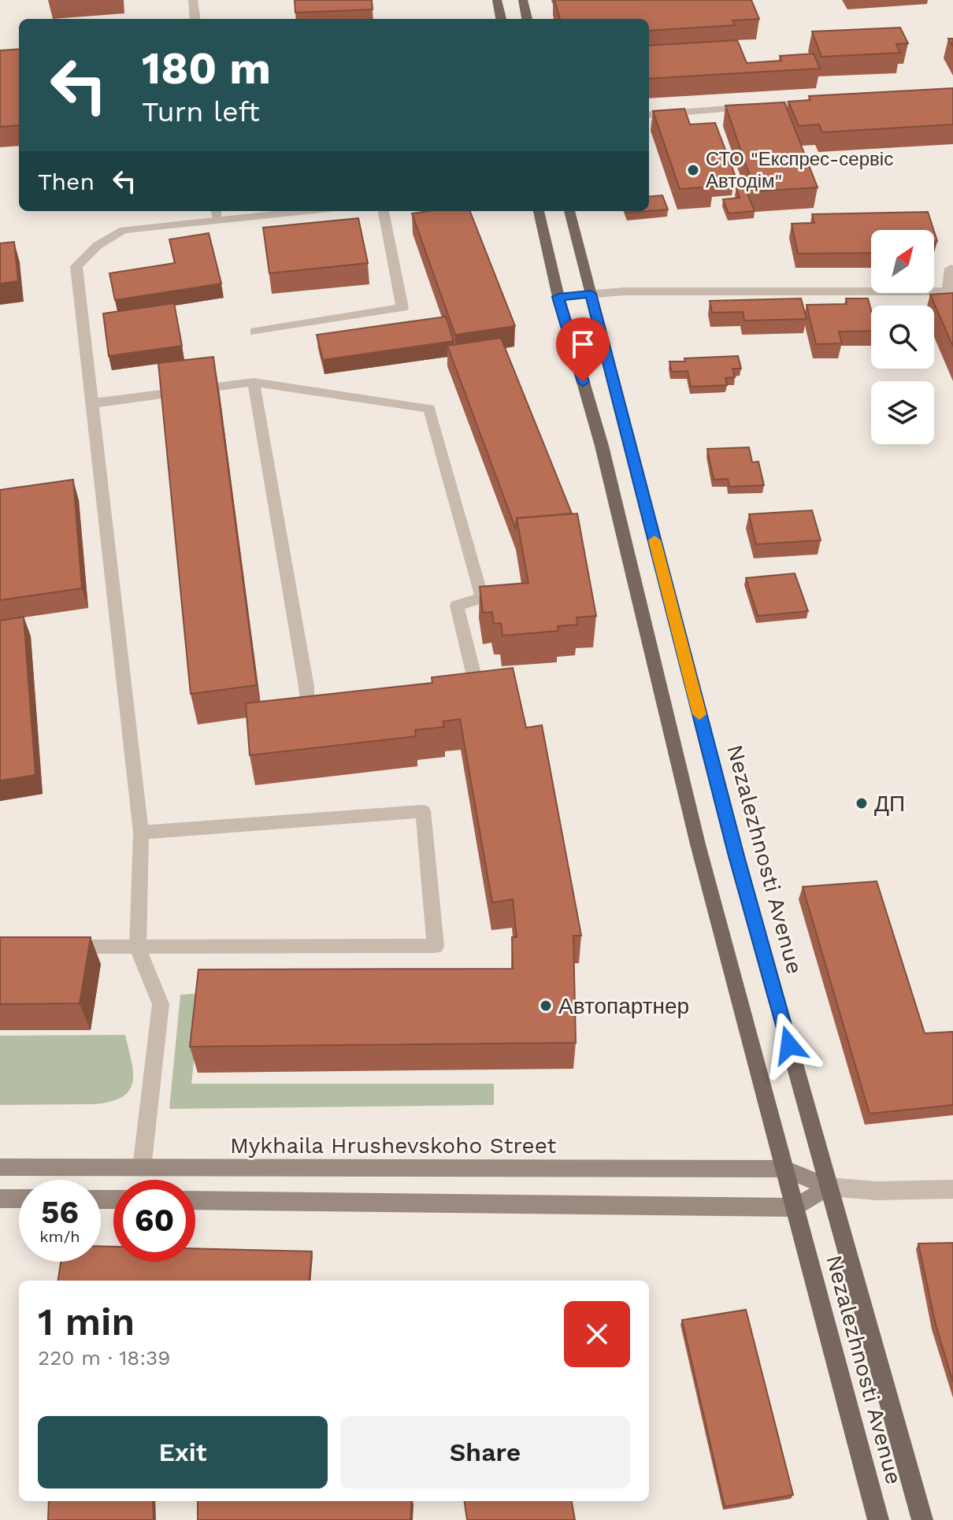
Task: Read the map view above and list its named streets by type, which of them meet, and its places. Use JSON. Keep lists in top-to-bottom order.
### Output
{
  "streets": {
    "main road": ["Nezalezhnosti Avenue", "Mykhaila Hrushevskoho Street"]
  },
  "crossings": [
    ["Nezalezhnosti Avenue", "Mykhaila Hrushevskoho Street"]
  ],
  "places": ["СТО \"Експрес-сервіс Автодім\"", "ДП", "Автопартнер"],
  "north": "top right",
  "page": {
    "turn": ["180 m", "Turn left"],
    "then": "Then",
    "speed": "56 km/h",
    "limit": "60",
    "heading": ["1 min", "220 m · 18:39"],
    "buttons": ["Exit", "Share"]
  }
}
